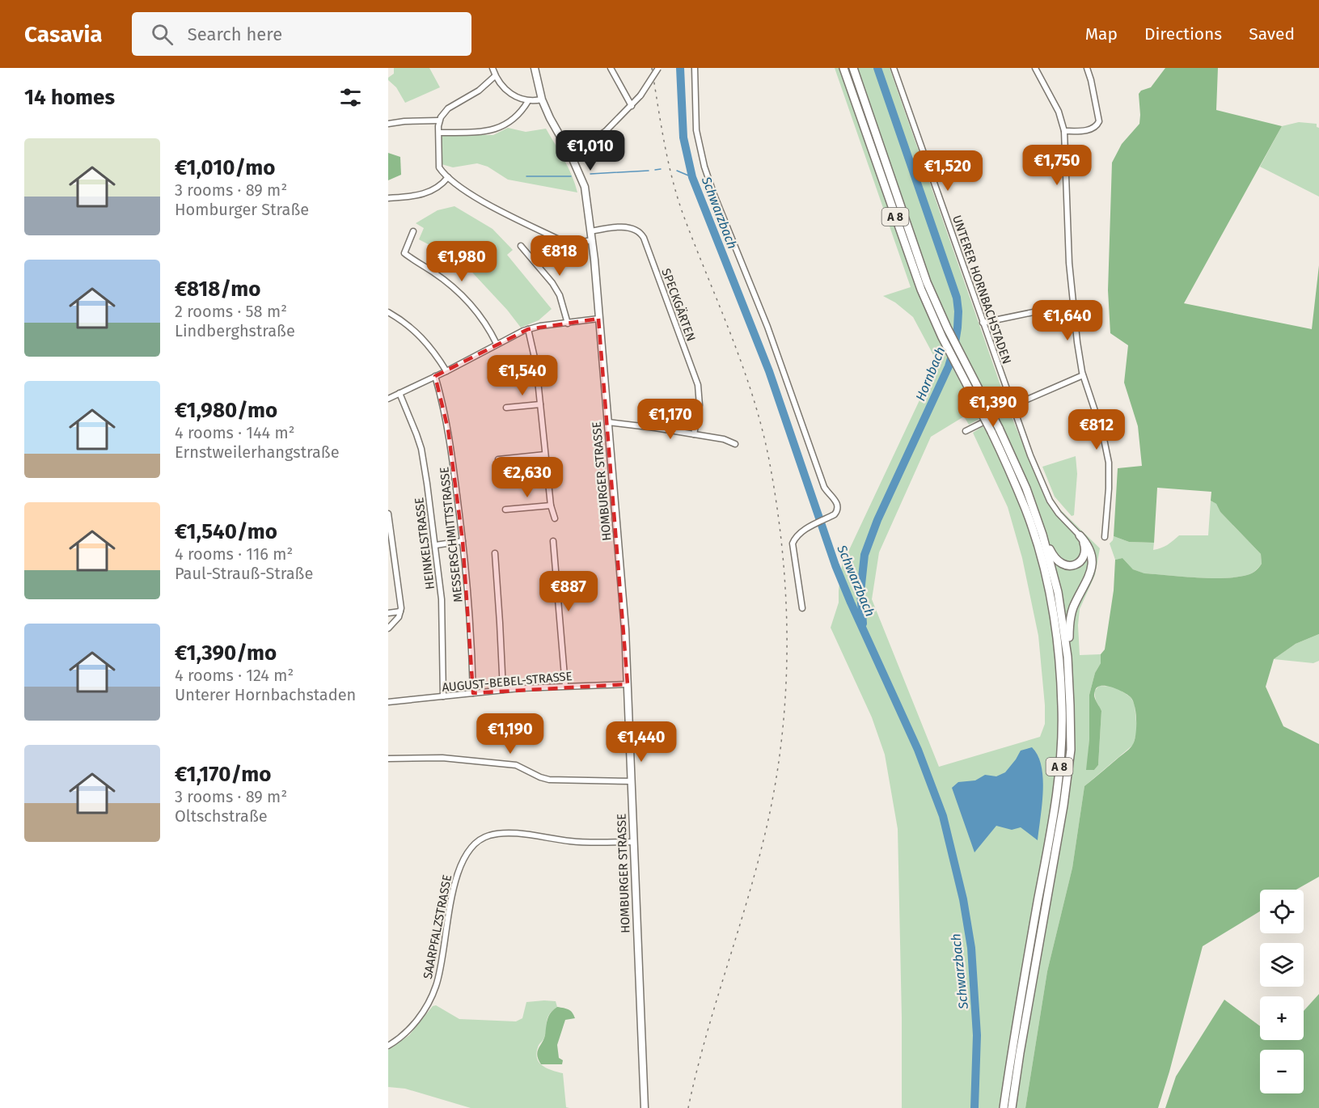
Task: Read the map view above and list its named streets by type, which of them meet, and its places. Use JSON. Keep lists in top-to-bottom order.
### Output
{
  "streets": {
    "highway": ["A 8"],
    "main road": ["HOMBURGER STRASSE"],
    "street": [
      "UNTERER HORNBACHSTADEN",
      "SPECKGÄRTEN",
      "MESSERSCHMITTSTRASSE",
      "HEINKELSTRASSE",
      "AUGUST-BEBEL-STRASSE",
      "SAARPFALZSTRASSE"
    ]
  },
  "crossings": [
    ["SPECKGÄRTEN", "HOMBURGER STRASSE"],
    ["HOMBURGER STRASSE", "AUGUST-BEBEL-STRASSE"],
    ["HOMBURGER STRASSE", "SAARPFALZSTRASSE"],
    ["MESSERSCHMITTSTRASSE", "AUGUST-BEBEL-STRASSE"],
    ["HEINKELSTRASSE", "AUGUST-BEBEL-STRASSE"]
  ],
  "water": ["Schwarzbach", "Hornbach"],
  "page": {
    "header": "Casavia",
    "search": "Search here",
    "nav": ["Map", "Directions", "Saved"],
    "heading": "14 homes",
    "list": [
      {
        "name": "€1,010/mo",
        "note": "3 rooms · 89 m² · Homburger Straße"
      },
      {
        "name": "€818/mo",
        "note": "2 rooms · 58 m² · Lindberghstraße"
      },
      {
        "name": "€1,980/mo",
        "note": "4 rooms · 144 m² · Ernstweilerhangstraße"
      },
      {
        "name": "€1,540/mo",
        "note": "4 rooms · 116 m² · Paul-Strauß-Straße"
      },
      {
        "name": "€1,390/mo",
        "note": "4 rooms · 124 m² · Unterer Hornbachstaden"
      },
      {
        "name": "€1,170/mo",
        "note": "3 rooms · 89 m² · Oltschstraße"
      }
    ],
    "price": [
      "€1,010",
      "€1,750",
      "€1,520",
      "€818",
      "€1,980",
      "€1,640",
      "€1,540",
      "€1,390",
      "€1,170",
      "€812",
      "€2,630",
      "€887",
      "€1,190",
      "€1,440"
    ],
    "map_buttons": ["+", "−"]
  }
}
